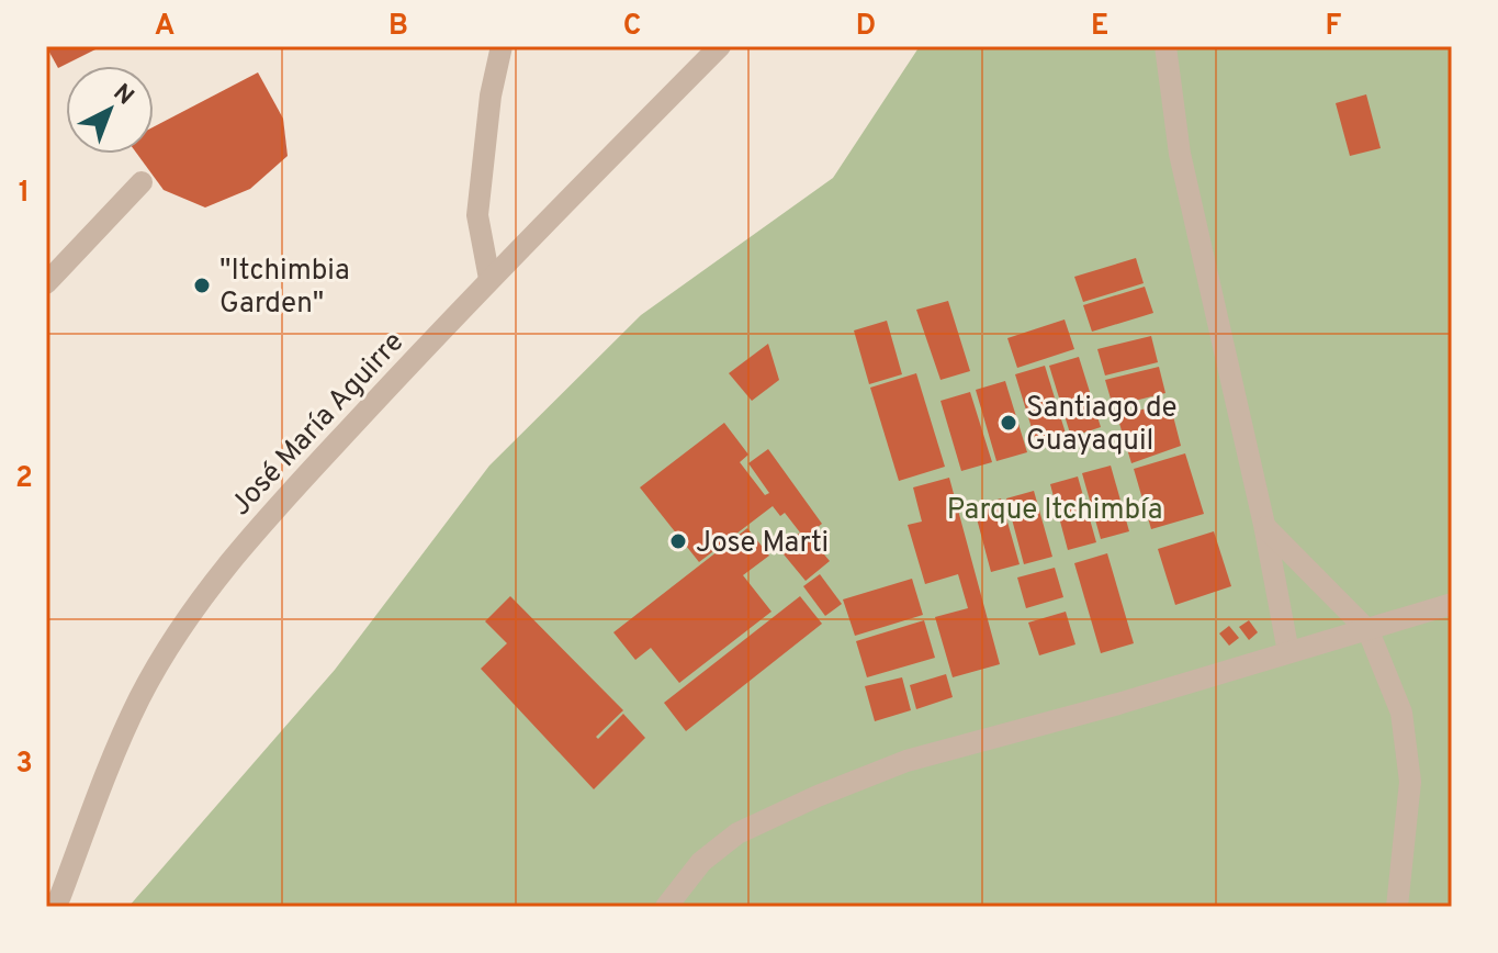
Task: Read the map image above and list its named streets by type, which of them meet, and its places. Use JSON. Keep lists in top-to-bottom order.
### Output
{
  "streets": {
    "street": ["José María Aguirre"]
  },
  "parks": ["Parque Itchimbía"],
  "places": ["\"Itchimbia Garden\"", "Santiago de Guayaquil", "Jose Marti"],
  "north": "top right",
  "grid": {
    "columns": [
      "A",
      "B",
      "C",
      "D",
      "E",
      "F"
    ],
    "rows": ["1", "2", "3"]
  }
}
